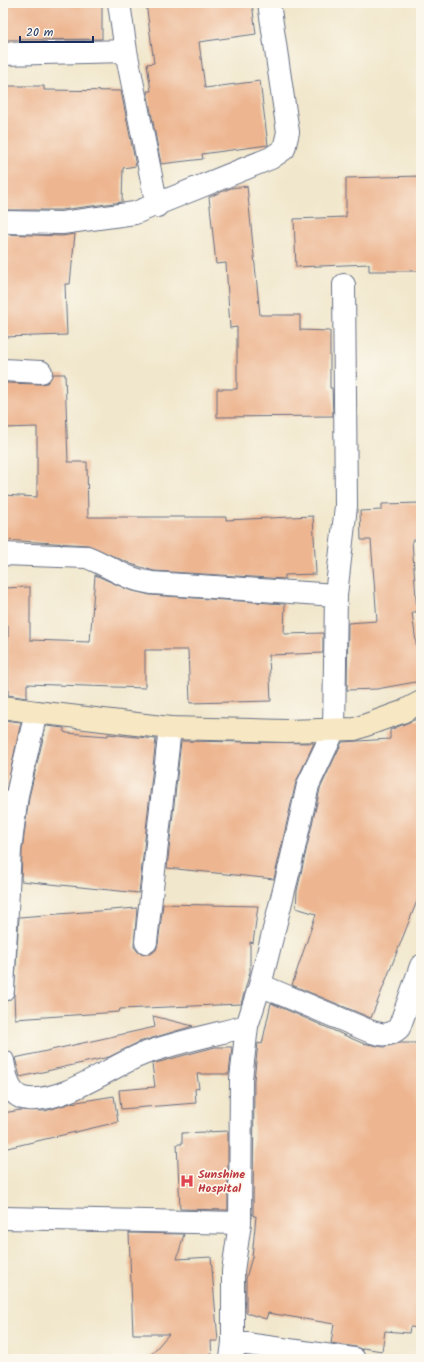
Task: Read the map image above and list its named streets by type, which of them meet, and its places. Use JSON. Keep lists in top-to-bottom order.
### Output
{
  "places": {
    "hospital": ["Sunshine Hospital"]
  },
  "scale_bar": "20 m"
}
